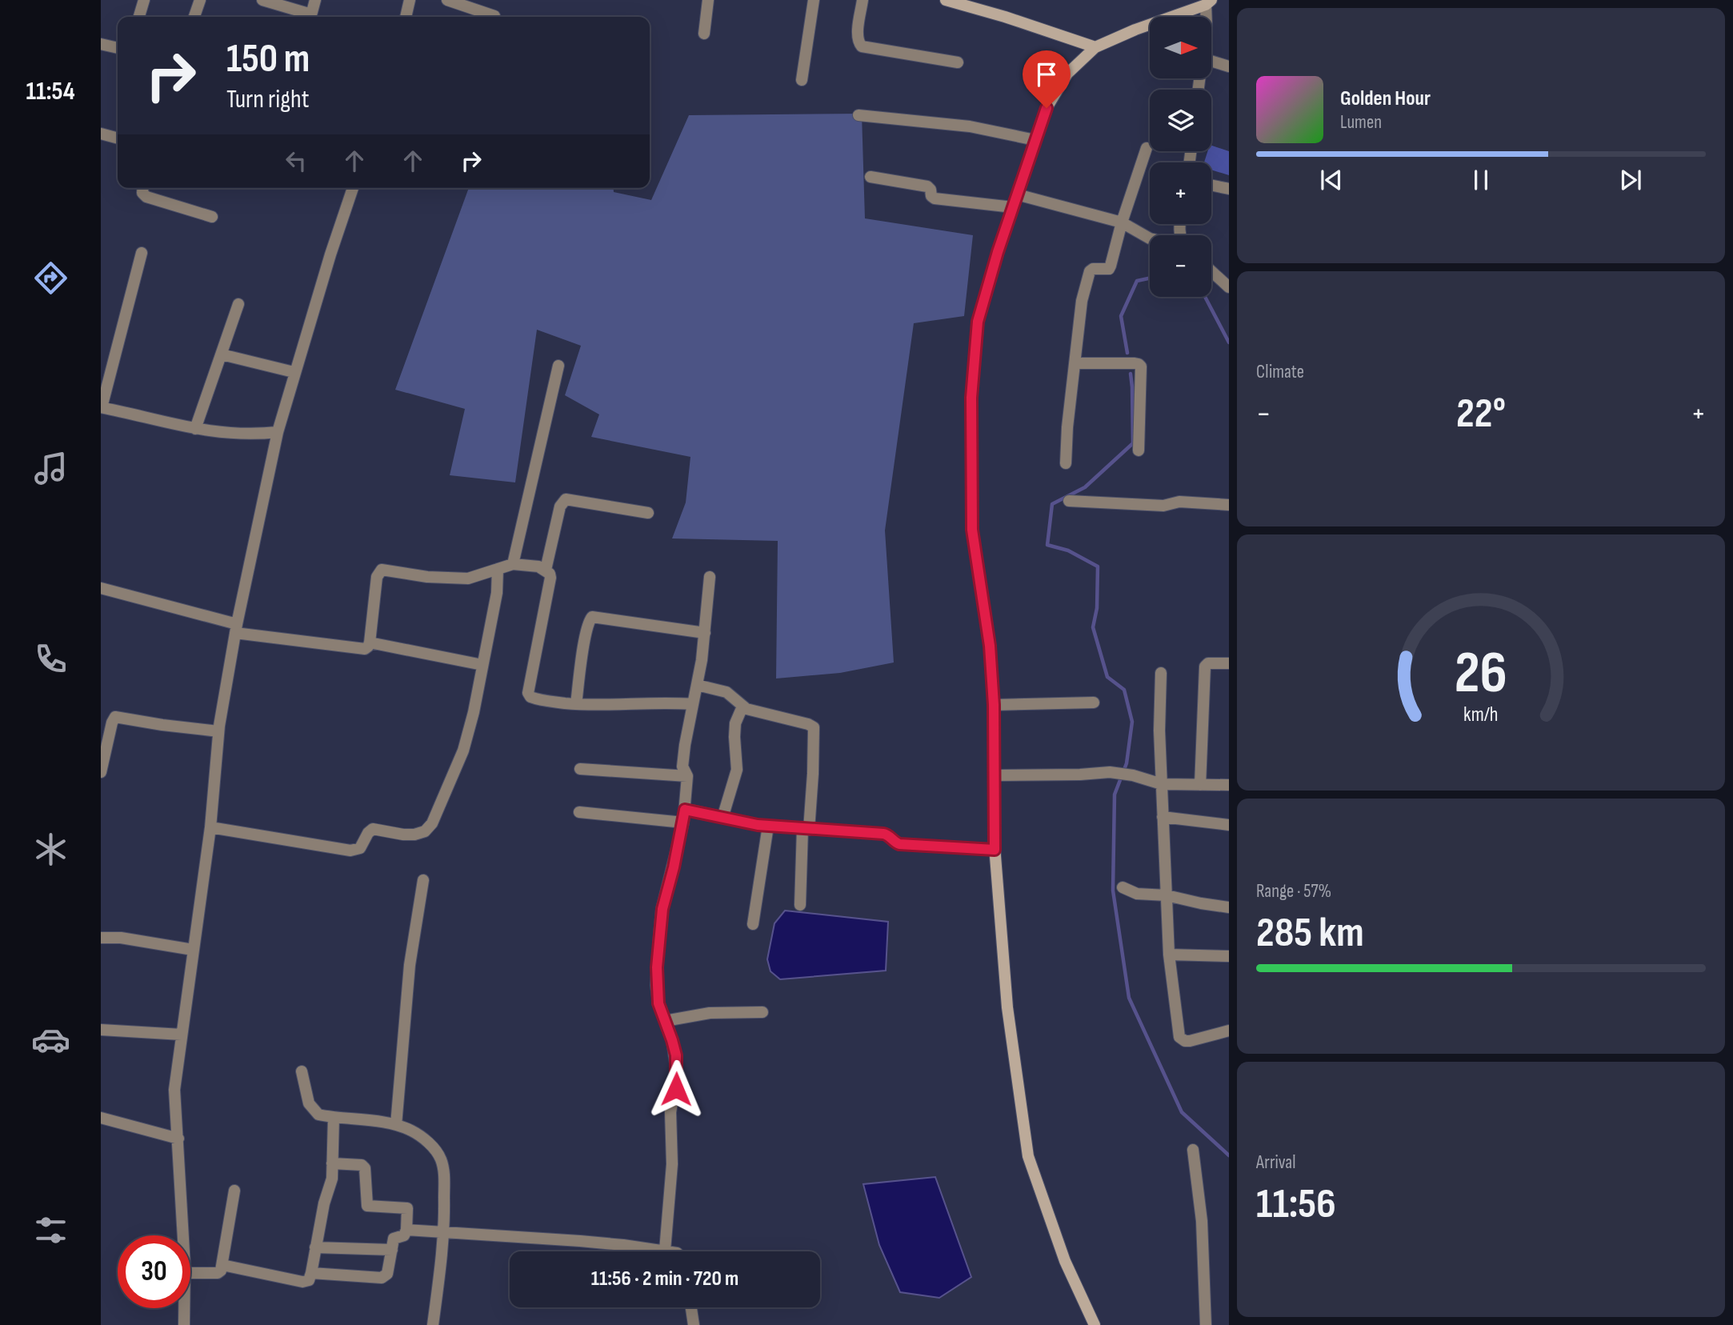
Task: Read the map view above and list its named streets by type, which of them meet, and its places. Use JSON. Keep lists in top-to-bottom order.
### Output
{
  "north": "right",
  "page": {
    "tabs": "11:54",
    "map_buttons": ["+", "−"],
    "turn": ["150 m", "Turn right"],
    "song": ["Golden Hour", "Lumen"],
    "tile": [
      "Climate",
      ["Range · 57%", "285 km"],
      ["Arrival", "11:56"]
    ],
    "heat": ["−", "22°", "+"],
    "limit": "30",
    "trip": "11:56 · 2 min · 720 m",
    "gauge": ["26", "km/h"]
  }
}
